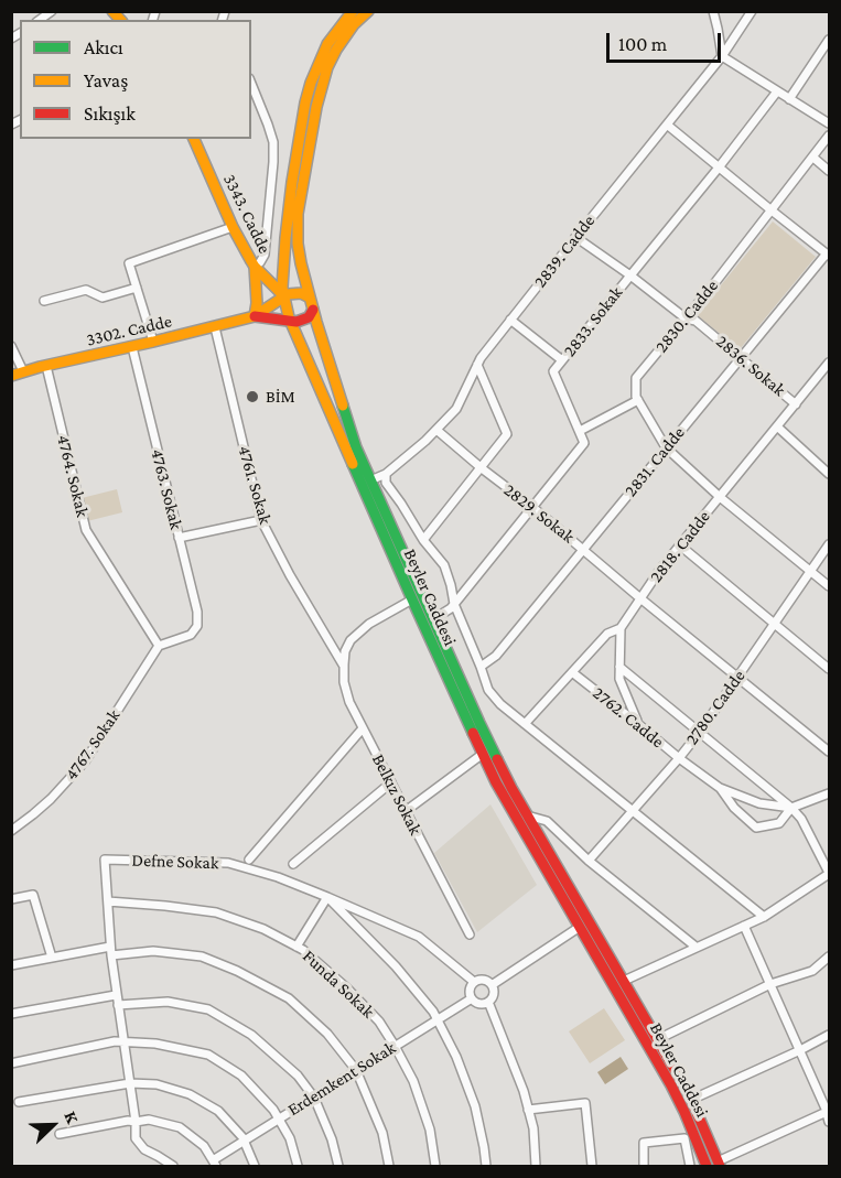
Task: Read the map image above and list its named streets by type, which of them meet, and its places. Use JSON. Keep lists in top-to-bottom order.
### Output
{
  "streets": {
    "main road": ["3343. Cadde", "3302. Cadde", "Beyler Caddesi"],
    "street": [
      "2839. Cadde",
      "2830. Cadde",
      "2833. Sokak",
      "2836. Sokak",
      "2831. Cadde",
      "4764. Sokak",
      "4761. Sokak",
      "4763. Sokak",
      "2829. Sokak",
      "2818. Cadde",
      "2780. Cadde",
      "2762. Cadde",
      "4767. Sokak",
      "Belkız Sokak",
      "Defne Sokak",
      "Funda Sokak",
      "Erdemkent Sokak"
    ]
  },
  "crossings": [
    ["3343. Cadde", "3302. Cadde"],
    ["3343. Cadde", "Beyler Caddesi"],
    ["2839. Cadde", "2836. Sokak"],
    ["2839. Cadde", "2829. Sokak"],
    ["2839. Cadde", "Beyler Caddesi"],
    ["2830. Cadde", "2836. Sokak"],
    ["2833. Sokak", "2836. Sokak"],
    ["3302. Cadde", "4764. Sokak"],
    ["3302. Cadde", "4761. Sokak"],
    ["3302. Cadde", "4763. Sokak"],
    ["3302. Cadde", "Beyler Caddesi"],
    ["2836. Sokak", "2831. Cadde"],
    ["2836. Sokak", "2818. Cadde"],
    ["2831. Cadde", "2829. Sokak"],
    ["4764. Sokak", "4763. Sokak"],
    ["4764. Sokak", "4767. Sokak"],
    ["4761. Sokak", "Belkız Sokak"],
    ["4763. Sokak", "4767. Sokak"],
    ["2829. Sokak", "2818. Cadde"],
    ["2829. Sokak", "2780. Cadde"],
    ["2818. Cadde", "2762. Cadde"],
    ["Beyler Caddesi", "Belkız Sokak"],
    ["2780. Cadde", "2762. Cadde"],
    ["Defne Sokak", "Funda Sokak"],
    ["Defne Sokak", "Erdemkent Sokak"],
    ["Funda Sokak", "Erdemkent Sokak"]
  ],
  "places": ["BİM"],
  "legend": ["Akıcı", "Yavaş", "Sıkışık"],
  "scale_bar": "100 m",
  "north": "top right"
}
